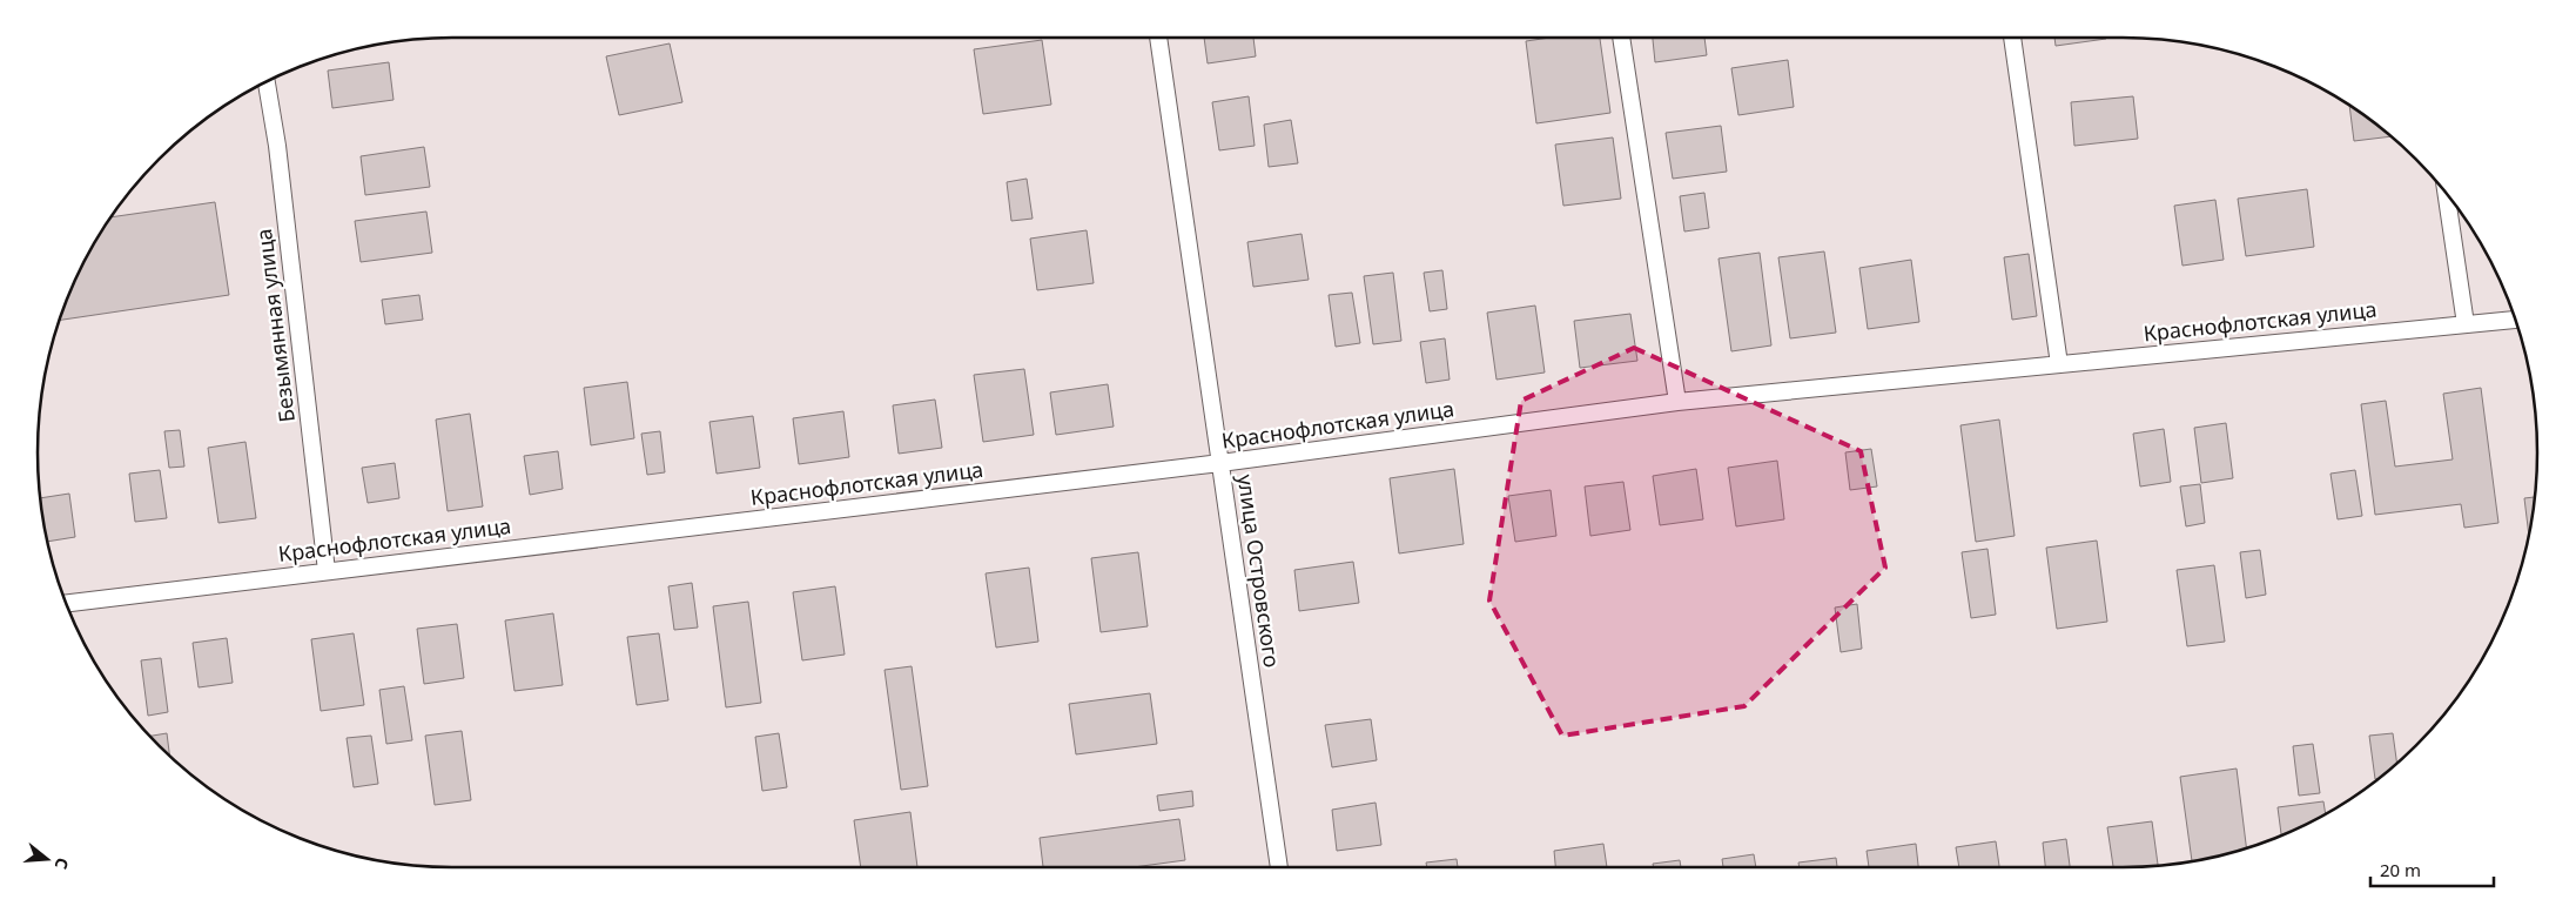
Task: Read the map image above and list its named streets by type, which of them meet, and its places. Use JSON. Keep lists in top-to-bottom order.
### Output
{
  "streets": {
    "lane": ["Краснофлотская улица", "Безымянная улица", "улица Островского"]
  },
  "crossings": [
    ["Краснофлотская улица", "Безымянная улица"],
    ["Краснофлотская улица", "улица Островского"]
  ],
  "scale_bar": "20 m",
  "north": "right"
}
